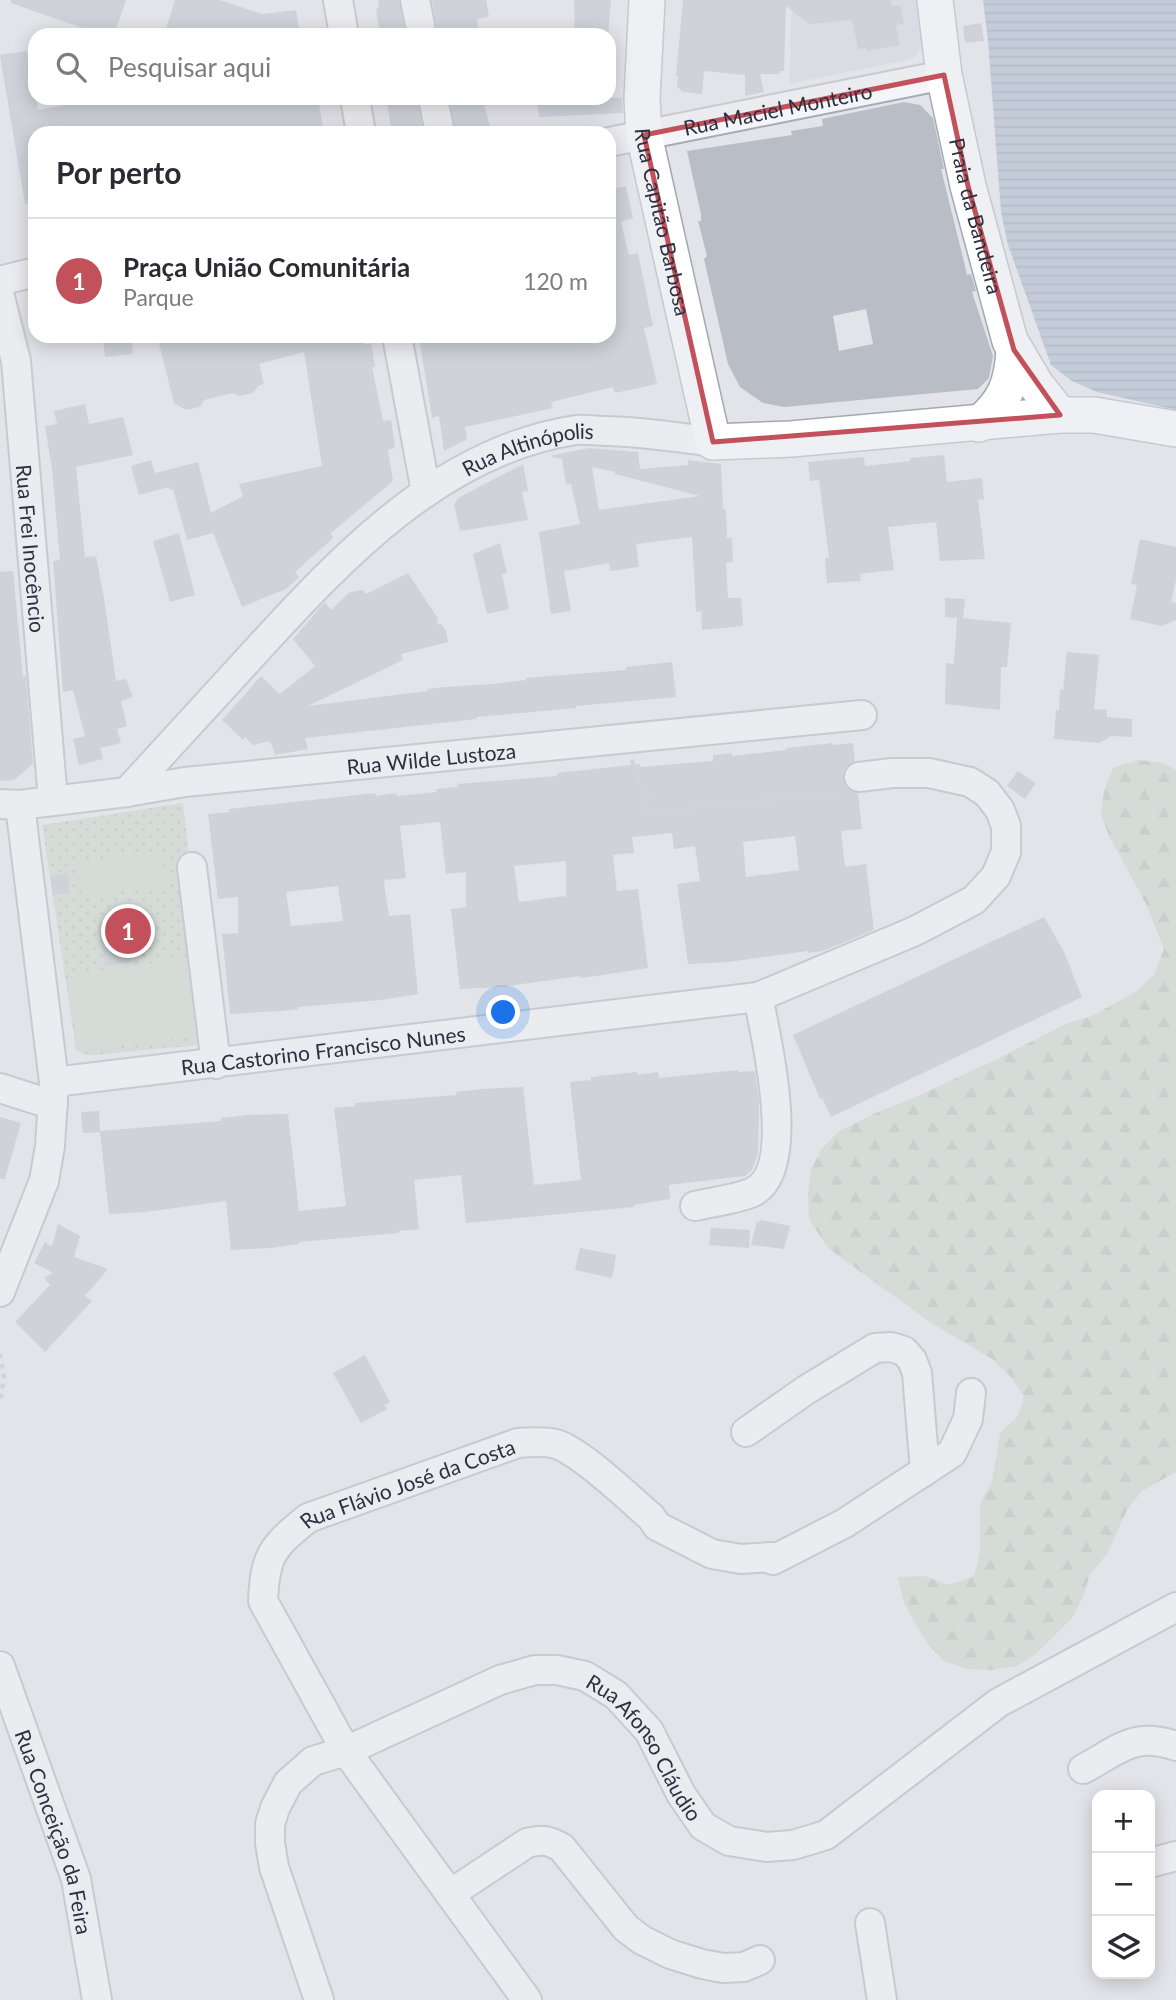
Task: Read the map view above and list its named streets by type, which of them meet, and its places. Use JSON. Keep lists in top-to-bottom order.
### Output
{
  "streets": {
    "main road": ["Praia da Bandeira", "Rua Capitão Barbosa", "Rua Altinópolis"],
    "street": [
      "Rua Maciel Monteiro",
      "Rua Frei Inocêncio",
      "Rua Wilde Lustoza",
      "Rua Castorino Francisco Nunes",
      "Rua Flávio José da Costa",
      "Rua Afonso Cláudio",
      "Rua Conceição da Feira"
    ]
  },
  "crossings": [
    ["Rua Maciel Monteiro", "Praia da Bandeira"],
    ["Rua Maciel Monteiro", "Rua Capitão Barbosa"],
    ["Praia da Bandeira", "Rua Altinópolis"],
    ["Rua Capitão Barbosa", "Rua Altinópolis"],
    ["Rua Altinópolis", "Rua Wilde Lustoza"],
    ["Rua Frei Inocêncio", "Rua Wilde Lustoza"],
    ["Rua Flávio José da Costa", "Rua Afonso Cláudio"]
  ],
  "page": {
    "search": "Pesquisar aqui",
    "heading": "Por perto",
    "list": [
      {
        "mark": "1",
        "name": "Praça União Comunitária",
        "note": "Parque",
        "value": "120 m"
      }
    ],
    "pins": "1",
    "map_buttons": ["+", "−"]
  }
}
